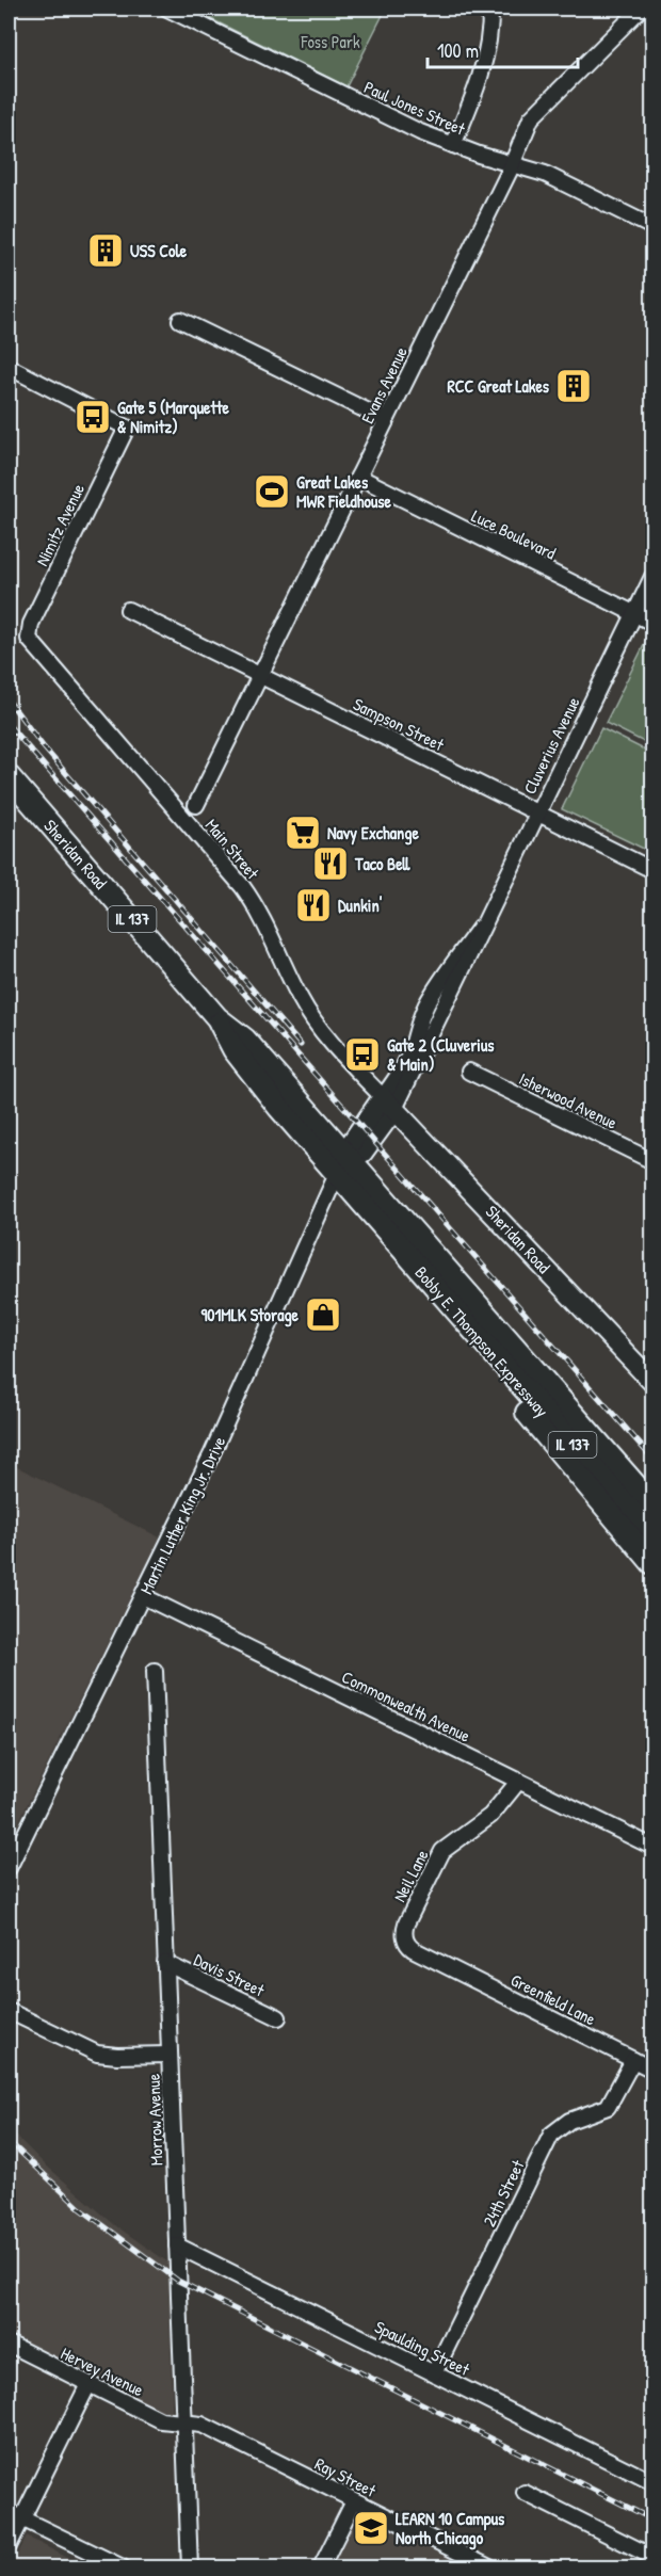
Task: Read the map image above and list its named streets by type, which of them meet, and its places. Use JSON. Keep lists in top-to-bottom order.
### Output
{
  "streets": {
    "highway": ["Sheridan Road", "IL 137", "Bobby E. Thompson Expressway"],
    "main road": ["Martin Luther King Jr. Drive"],
    "street": [
      "Paul Jones Street",
      "Evans Avenue",
      "Nimitz Avenue",
      "Luce Boulevard",
      "Sampson Street",
      "Cluverius Avenue",
      "Main Street",
      "Isherwood Avenue",
      "Commonwealth Avenue",
      "Neil Lane",
      "Davis Street",
      "Greenfield Lane",
      "Morrow Avenue",
      "24th Street",
      "Spaulding Street",
      "Hervey Avenue",
      "Ray Street"
    ]
  },
  "crossings": [
    ["Paul Jones Street", "Evans Avenue"],
    ["Evans Avenue", "Luce Boulevard"],
    ["Evans Avenue", "Sampson Street"],
    ["Nimitz Avenue", "Main Street"],
    ["Luce Boulevard", "Cluverius Avenue"],
    ["Sampson Street", "Cluverius Avenue"],
    ["Cluverius Avenue", "Main Street"],
    ["Cluverius Avenue", "Sheridan Road"],
    ["Cluverius Avenue", "Martin Luther King Jr. Drive"],
    ["Main Street", "Sheridan Road"],
    ["Main Street", "Martin Luther King Jr. Drive"],
    ["Sheridan Road", "Bobby E. Thompson Expressway"],
    ["Sheridan Road", "Martin Luther King Jr. Drive"],
    ["Bobby E. Thompson Expressway", "Martin Luther King Jr. Drive"],
    ["Martin Luther King Jr. Drive", "Commonwealth Avenue"],
    ["Commonwealth Avenue", "Neil Lane"],
    ["Neil Lane", "Greenfield Lane"],
    ["Davis Street", "Morrow Avenue"],
    ["Greenfield Lane", "24th Street"],
    ["Morrow Avenue", "Spaulding Street"],
    ["Morrow Avenue", "Hervey Avenue"],
    ["Morrow Avenue", "Ray Street"],
    ["24th Street", "Spaulding Street"],
    ["Hervey Avenue", "Ray Street"]
  ],
  "parks": ["Foss Park"],
  "places": {
    "building": ["USS Cole", "RCC Great Lakes"],
    "bus stop": ["Gate 5 (Marquette & Nimitz)", "Gate 2 (Cluverius & Main)"],
    "sports": ["Great Lakes MWR Fieldhouse"],
    "supermarket": ["Navy Exchange"],
    "restaurant": ["Taco Bell", "Dunkin'"],
    "shop": ["901MLK Storage"],
    "school or university": ["LEARN 10 Campus North Chicago"]
  },
  "scale_bar": "100 m"
}
